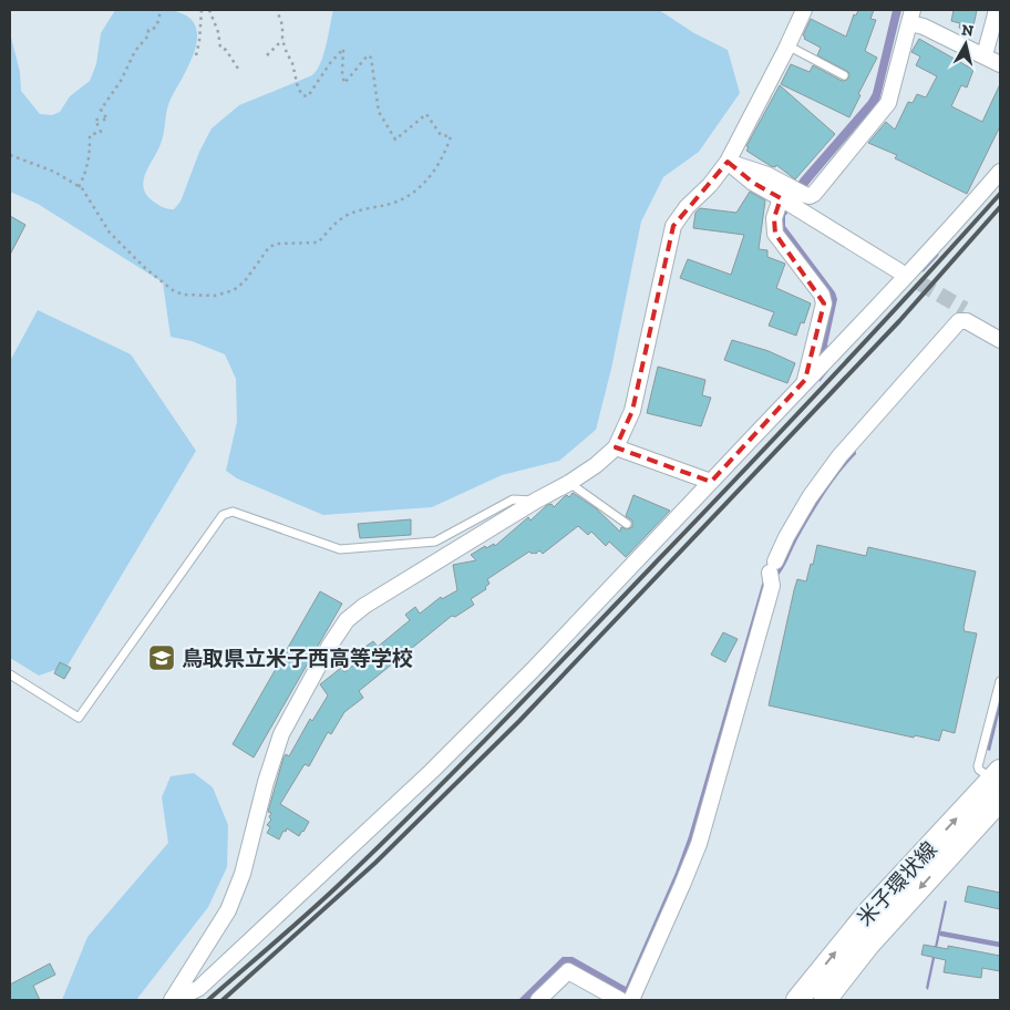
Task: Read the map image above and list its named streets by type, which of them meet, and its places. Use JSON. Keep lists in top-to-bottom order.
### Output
{
  "streets": {
    "main road": ["米子環状線"]
  },
  "places": {
    "school or university": ["鳥取県立米子西高等学校"]
  },
  "north": "top"
}
